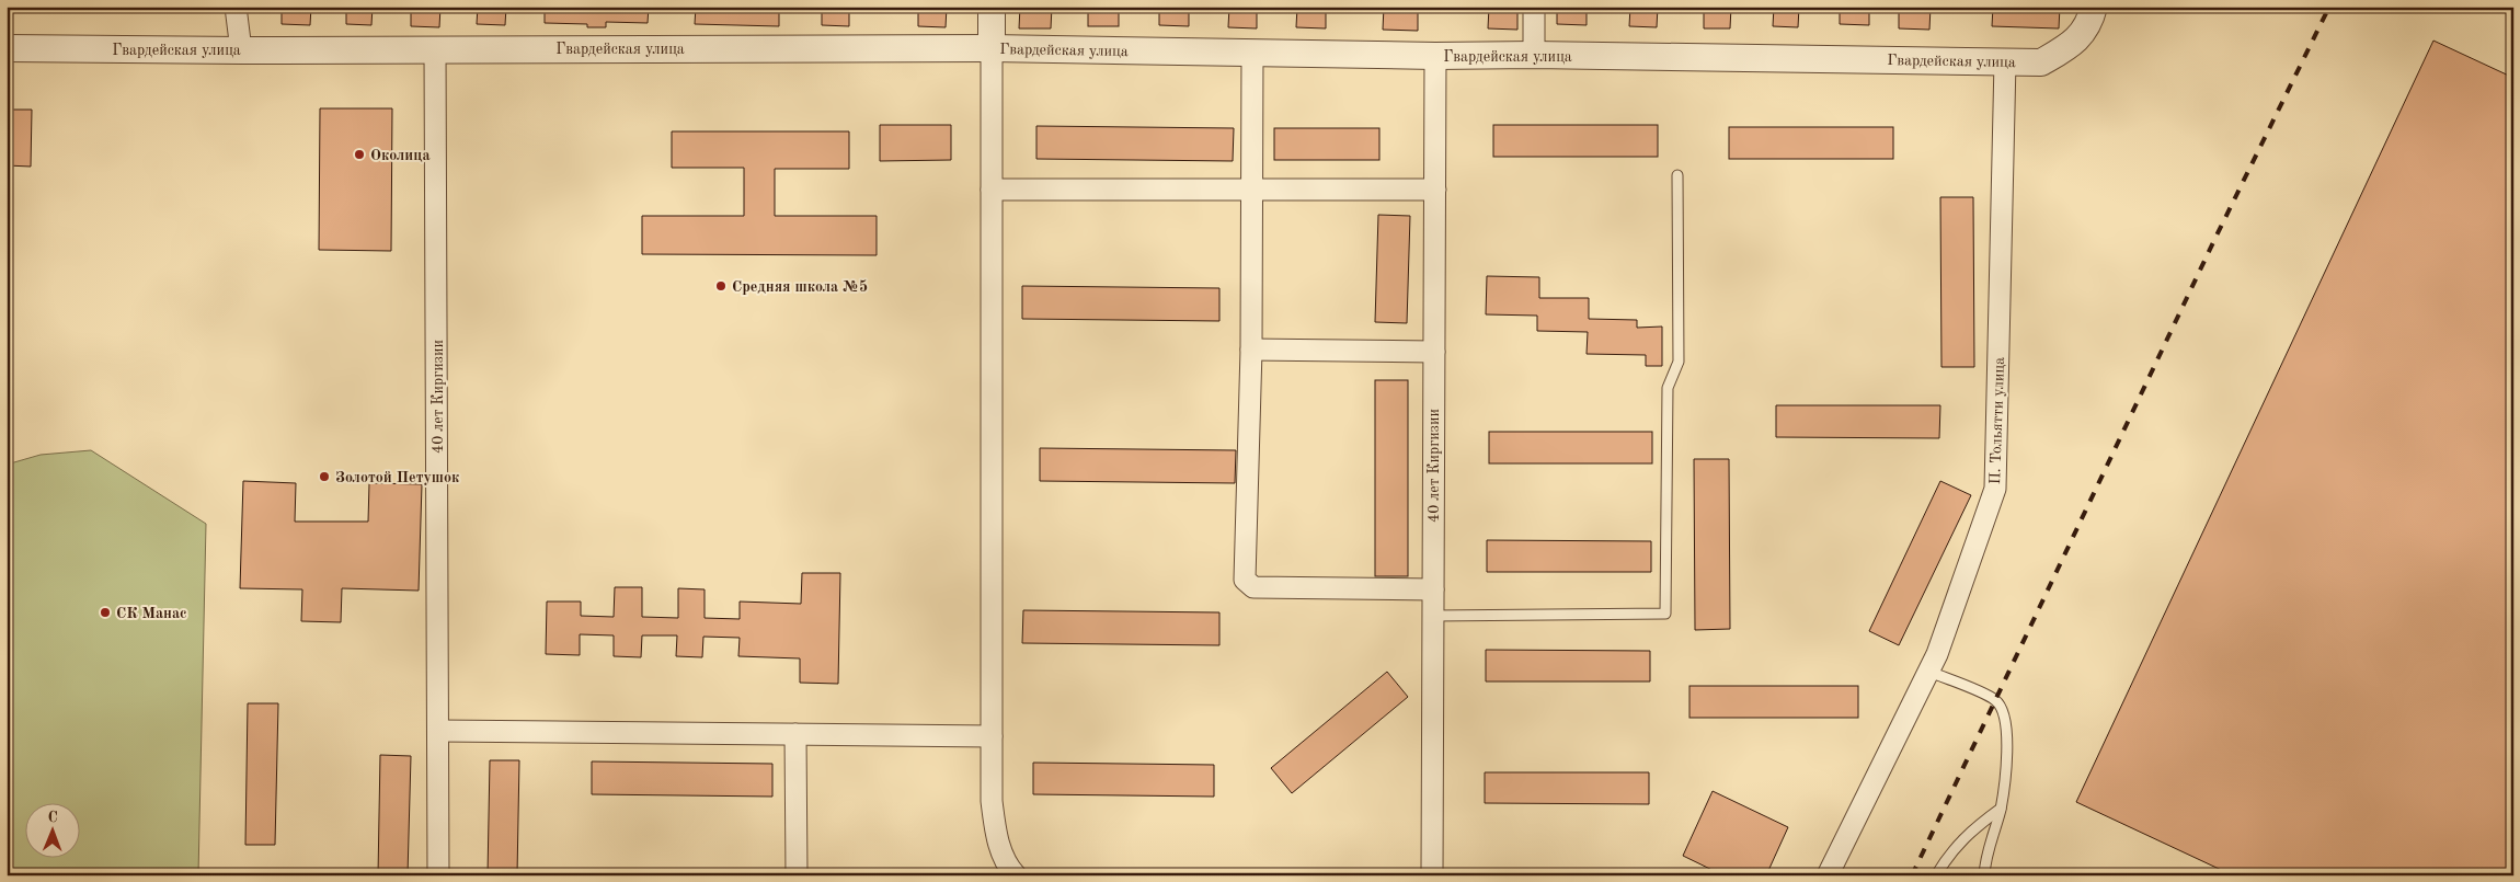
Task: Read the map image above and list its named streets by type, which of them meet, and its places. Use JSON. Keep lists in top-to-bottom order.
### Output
{
  "streets": {
    "street": ["Гвардейская улица", "40 лет Киргизии", "П. Тольятти улица"]
  },
  "crossings": [
    ["Гвардейская улица", "40 лет Киргизии"],
    ["Гвардейская улица", "П. Тольятти улица"]
  ],
  "places": [
    "Околица",
    "Средняя школа №5",
    "Золотой Петушок",
    "СК Манас"
  ],
  "north": "top"
}
